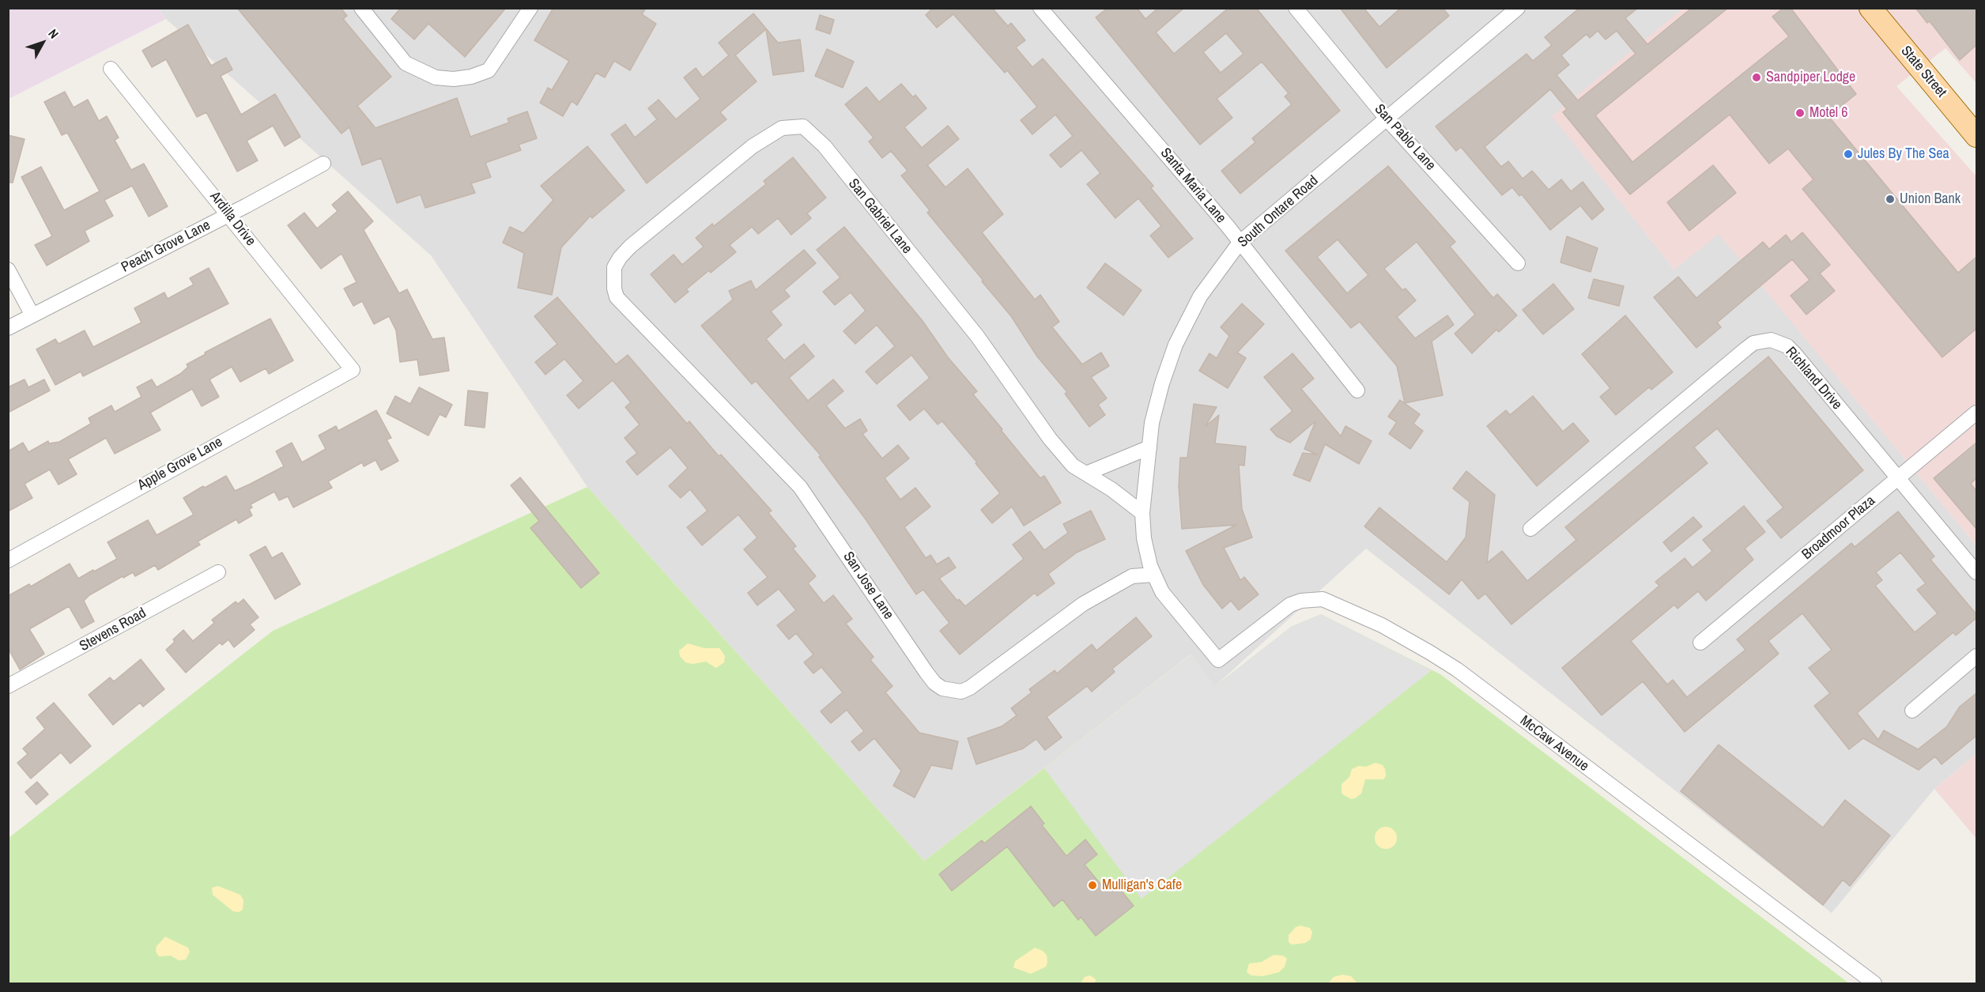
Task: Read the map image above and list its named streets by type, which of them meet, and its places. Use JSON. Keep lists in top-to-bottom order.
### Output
{
  "streets": {
    "main road": ["State Street"],
    "street": [
      "San Pablo Lane",
      "Santa Maria Lane",
      "South Ontare Road",
      "San Gabriel Lane",
      "Ardilla Drive",
      "Peach Grove Lane",
      "Richland Drive",
      "Apple Grove Lane",
      "Broadmoor Plaza",
      "San Jose Lane",
      "Stevens Road",
      "McCaw Avenue"
    ]
  },
  "crossings": [
    ["San Pablo Lane", "South Ontare Road"],
    ["Santa Maria Lane", "South Ontare Road"],
    ["South Ontare Road", "San Gabriel Lane"],
    ["South Ontare Road", "San Jose Lane"],
    ["South Ontare Road", "McCaw Avenue"],
    ["San Gabriel Lane", "San Jose Lane"],
    ["Ardilla Drive", "Peach Grove Lane"],
    ["Ardilla Drive", "Apple Grove Lane"],
    ["Richland Drive", "Broadmoor Plaza"]
  ],
  "places": [
    "Sandpiper Lodge",
    "Motel 6",
    "Jules By The Sea",
    "Union Bank",
    "Mulligan's Cafe"
  ],
  "north": "top right"
}
